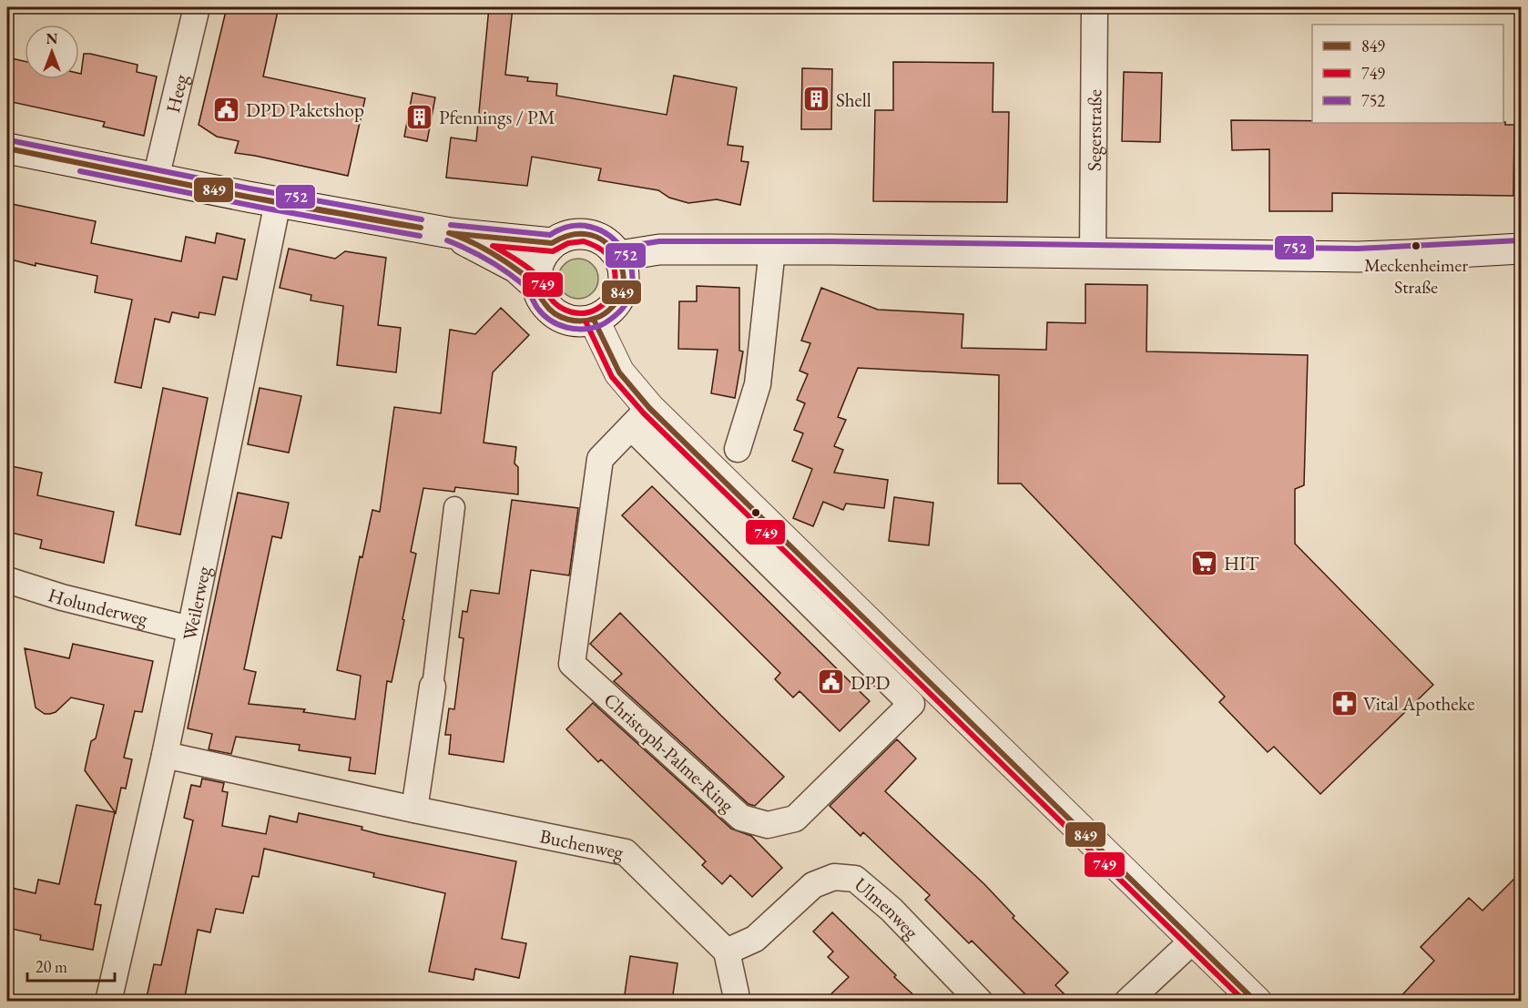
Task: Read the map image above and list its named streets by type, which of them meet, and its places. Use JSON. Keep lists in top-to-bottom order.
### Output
{
  "streets": {
    "street": [
      "Heeg",
      "Segerstraße",
      "Weilerweg",
      "Holunderweg",
      "Christoph-Palme-Ring",
      "Buchenweg",
      "Ulmenweg"
    ]
  },
  "crossings": [
    ["Weilerweg", "Holunderweg"],
    ["Weilerweg", "Buchenweg"],
    ["Buchenweg", "Ulmenweg"]
  ],
  "places": {
    "building": ["Shell", "Pfennings / PM"],
    "public building": ["DPD Paketshop", "DPD"],
    "other": ["Meckenheimer Straße"],
    "supermarket": ["HIT"],
    "pharmacy": ["Vital Apotheke"]
  },
  "lines": ["transit line 752", "transit line 849", "transit line 749"],
  "legend": ["849", "749", "752"],
  "scale_bar": "20 m",
  "north": "top"
}
